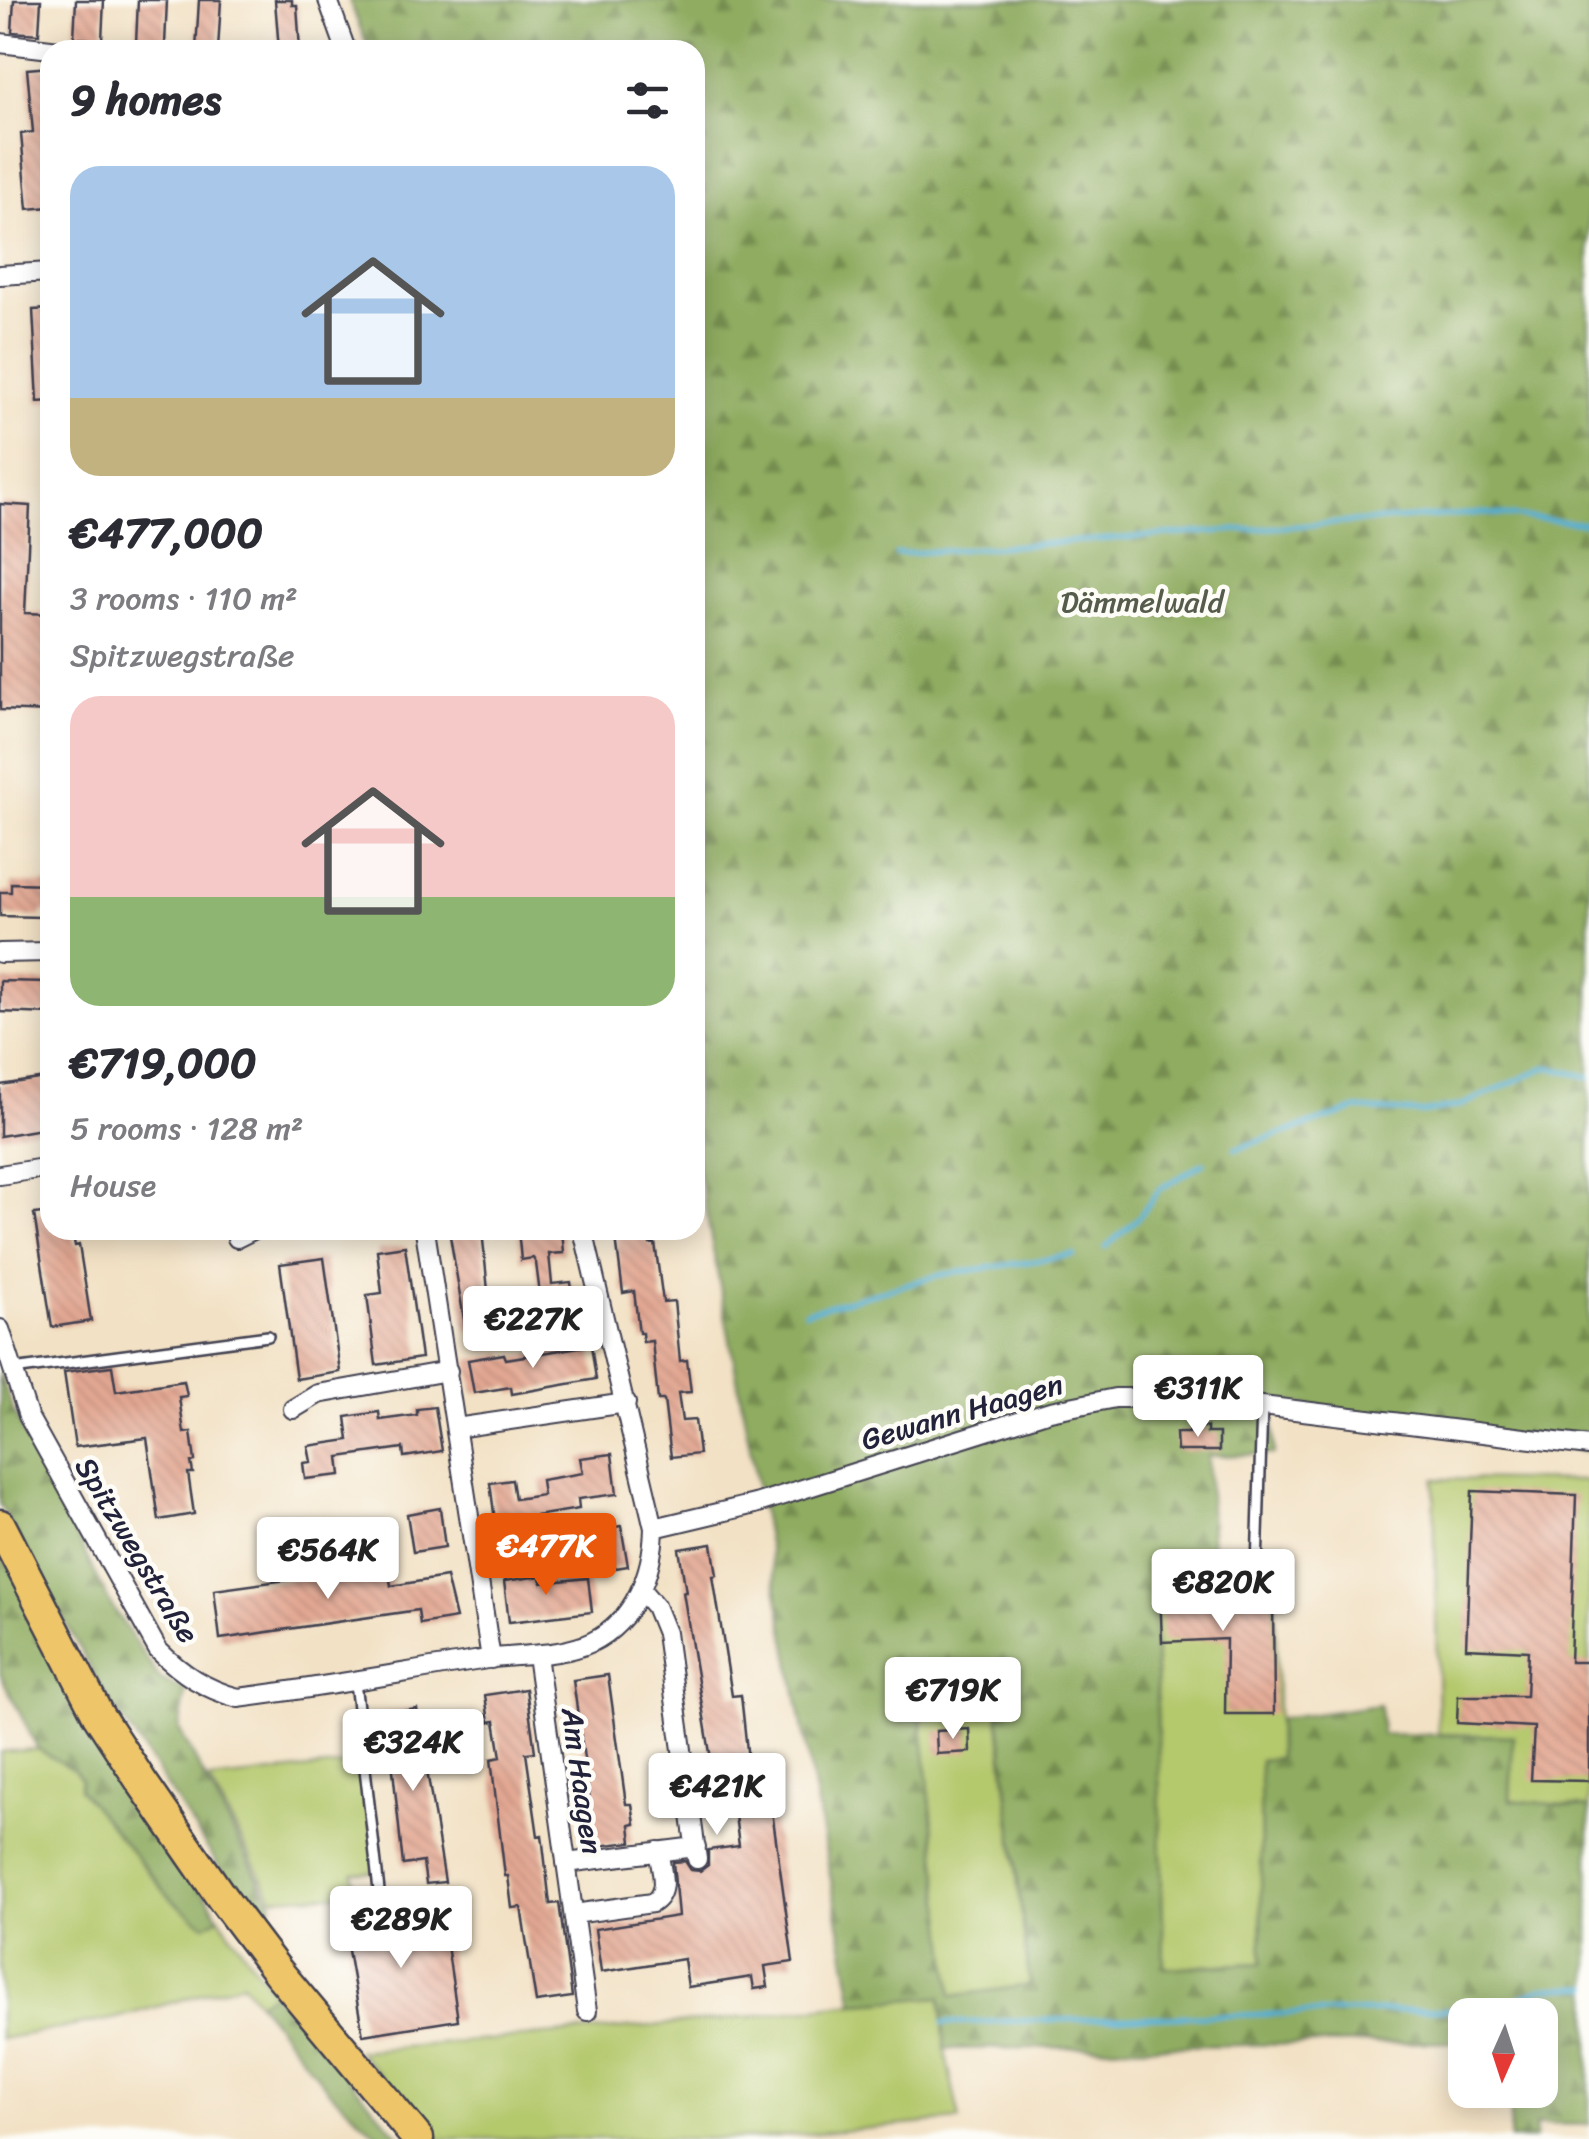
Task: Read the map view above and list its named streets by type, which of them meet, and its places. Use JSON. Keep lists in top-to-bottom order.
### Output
{
  "streets": {
    "street": ["Gewann Haagen", "Spitzwegstraße", "Am Haagen"]
  },
  "crossings": [
    ["Spitzwegstraße", "Am Haagen"]
  ],
  "parks": ["Dämmelwald"],
  "north": "bottom",
  "page": {
    "heading": "9 homes",
    "list": [
      {
        "name": "€477,000",
        "note": "3 rooms · 110 m² · Spitzwegstraße"
      },
      {
        "name": "€719,000",
        "note": "5 rooms · 128 m² · House"
      }
    ],
    "price": [
      "€227K",
      "€311K",
      "€477K",
      "€564K",
      "€820K",
      "€719K",
      "€324K",
      "€421K",
      "€289K"
    ]
  }
}
